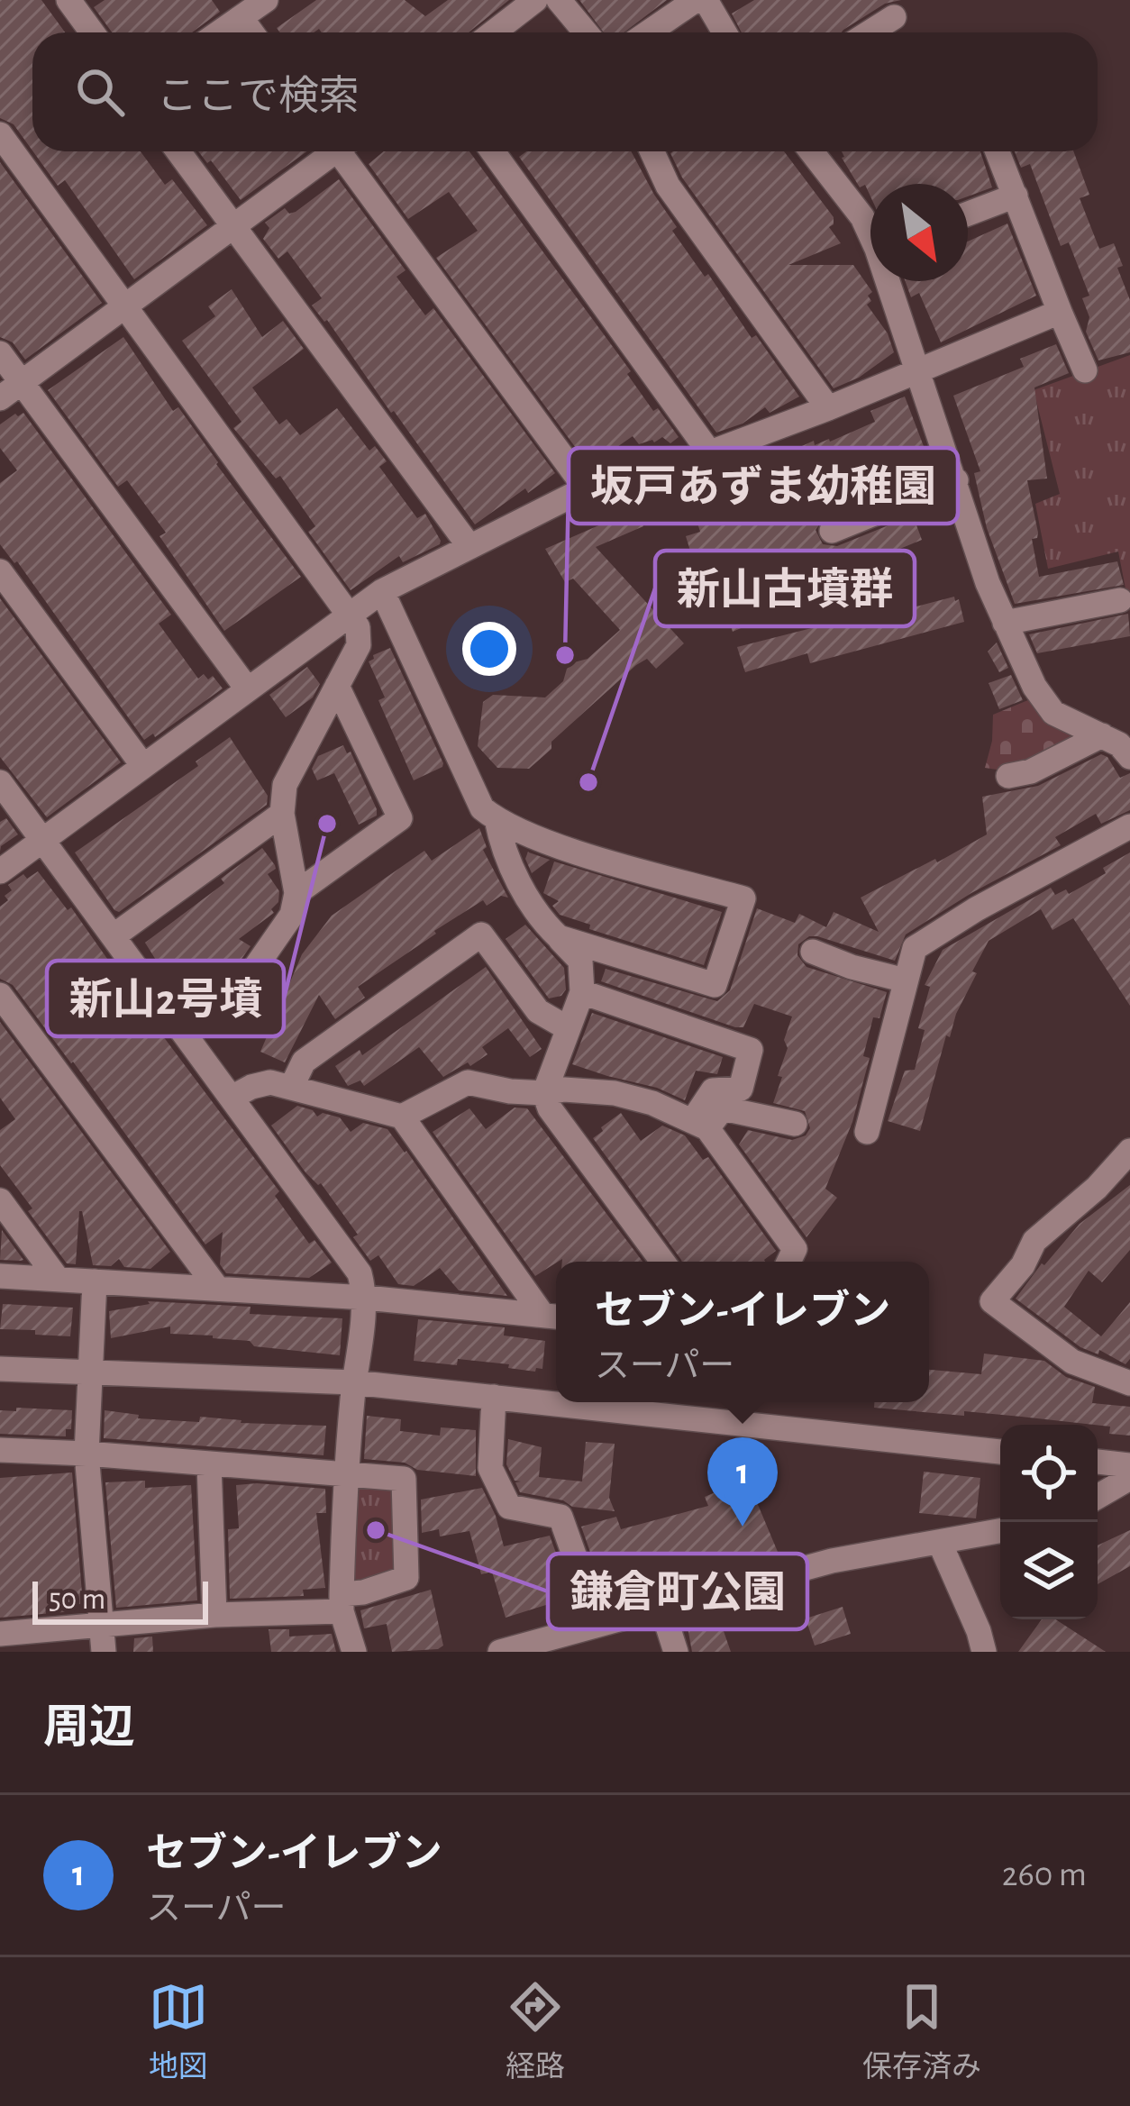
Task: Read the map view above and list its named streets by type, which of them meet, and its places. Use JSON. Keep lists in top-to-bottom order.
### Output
{
  "places": [
    "坂戸あずま幼稚園",
    "新山古墳群",
    "新山2号墳",
    "鎌倉町公園"
  ],
  "scale_bar": "50 m",
  "north": "bottom right",
  "page": {
    "search": "ここで検索",
    "popup": ["セブン-イレブン", "スーパー"],
    "pins": "1",
    "scale": "50 m",
    "heading": "周辺",
    "list": [
      {
        "mark": "1",
        "name": "セブン-イレブン",
        "note": "スーパー",
        "value": "260 m"
      }
    ],
    "nav": ["地図", "経路", "保存済み"]
  }
}
